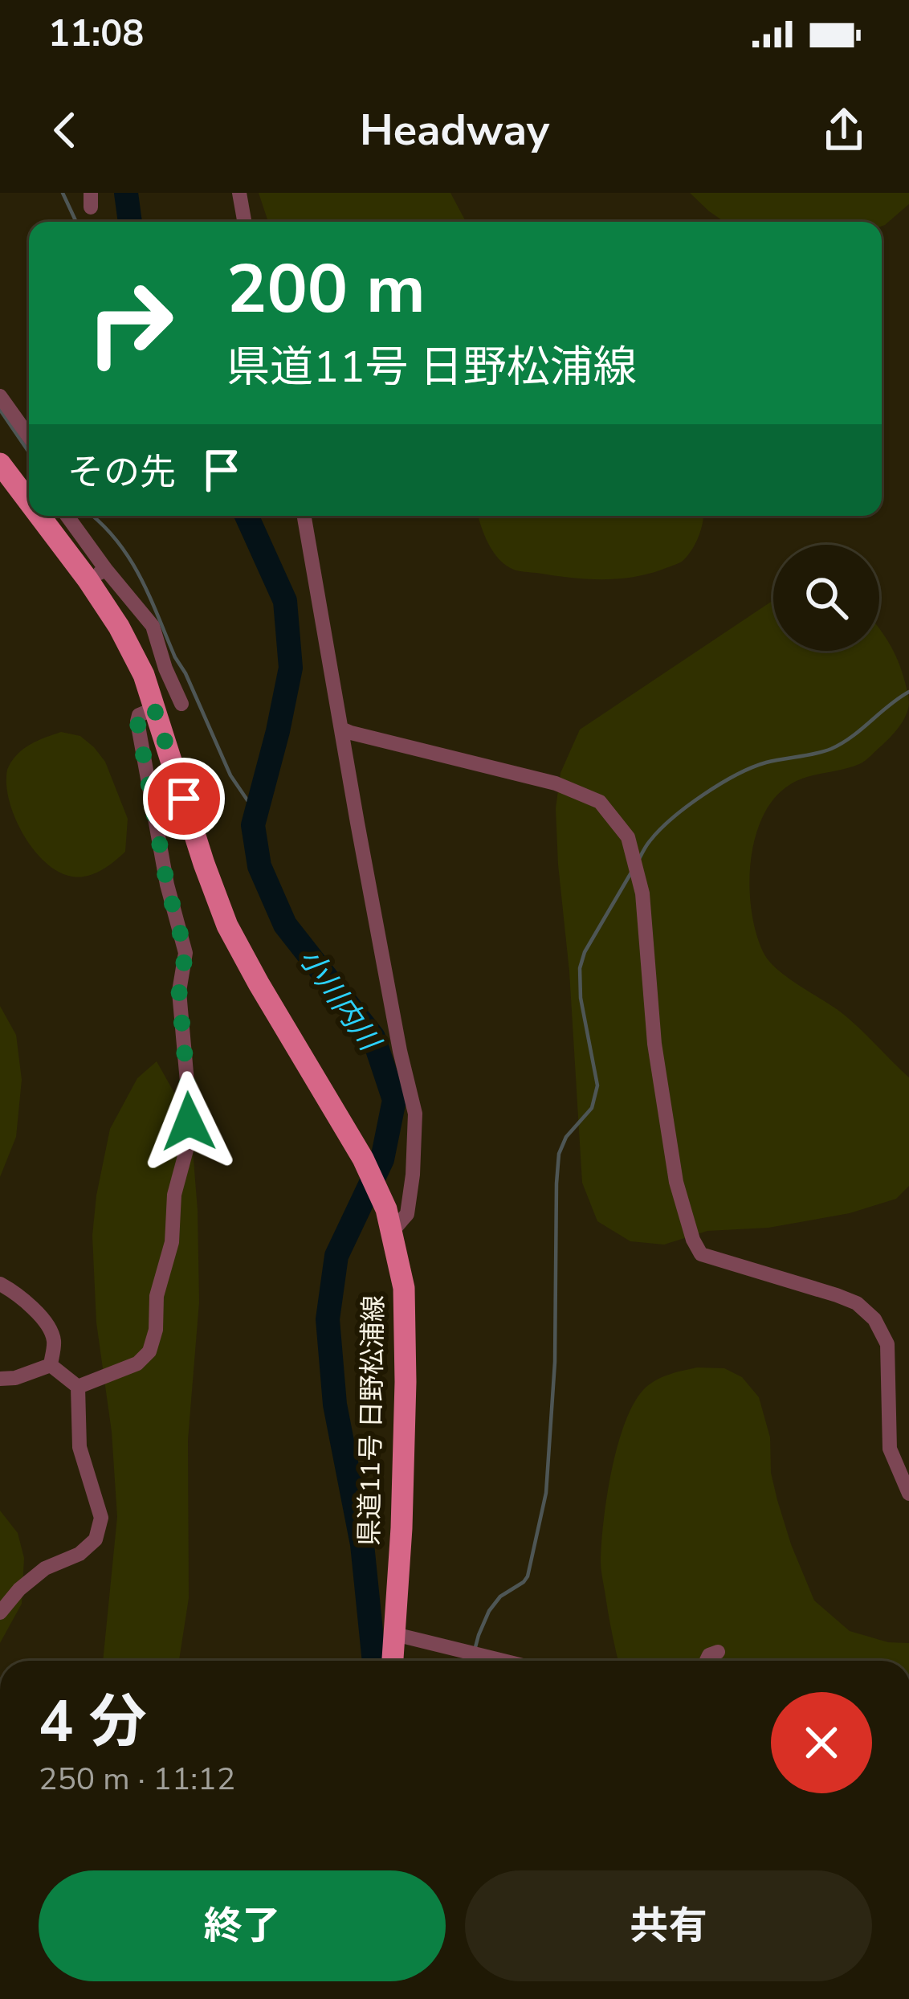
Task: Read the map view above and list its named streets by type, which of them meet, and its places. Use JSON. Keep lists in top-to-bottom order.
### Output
{
  "streets": {
    "main road": ["県道11号 日野松浦線"]
  },
  "water": ["小川内川"],
  "page": {
    "status": "11:08",
    "header": "Headway",
    "turn": ["200 m", "県道11号 日野松浦線"],
    "then": "その先",
    "heading": ["4 分", "250 m · 11:12"],
    "buttons": ["終了", "共有"]
  }
}
